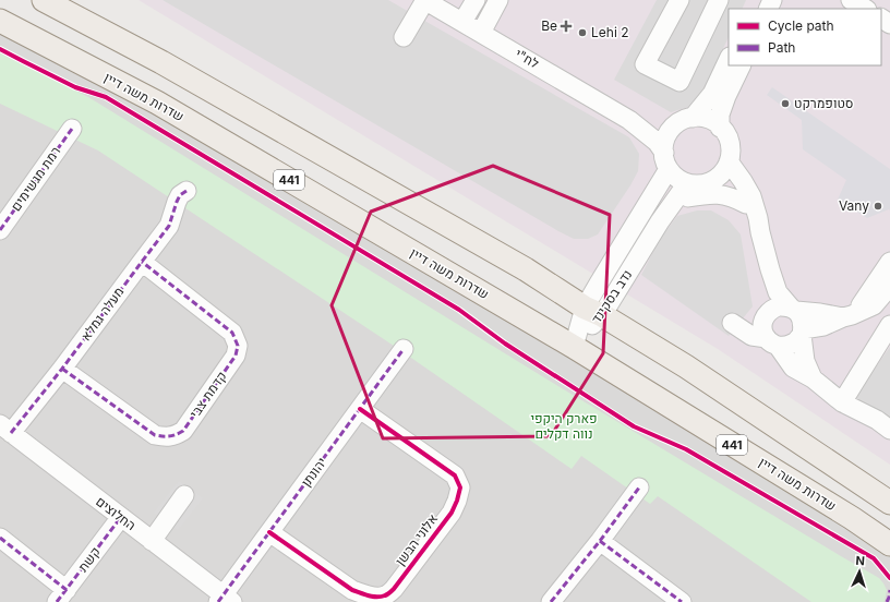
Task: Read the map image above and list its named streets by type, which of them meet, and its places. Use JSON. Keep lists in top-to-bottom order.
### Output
{
  "streets": {
    "main road": ["שדרות משה דיין", "441"],
    "street": [
      "לח\"י",
      "רמת מגשימים",
      "נדב בסקינד",
      "מעלה גמלא",
      "קדמת צבי",
      "יהונתן",
      "החלוצים",
      "אלוני הבשן",
      "קשת"
    ]
  },
  "crossings": [
    ["לח\"י", "נדב בסקינד"],
    ["שדרות משה דיין", "נדב בסקינד"],
    ["מעלה גמלא", "קדמת צבי"],
    ["מעלה גמלא", "החלוצים"],
    ["יהונתן", "החלוצים"],
    ["יהונתן", "אלוני הבשן"],
    ["החלוצים", "קשת"]
  ],
  "parks": ["פארק היקפי נווה דקלים"],
  "places": {
    "health": ["Be"],
    "other": ["Lehi 2", "סטופמרקט", "Vany"]
  },
  "legend": ["Cycle path", "Path"],
  "north": "top"
}
